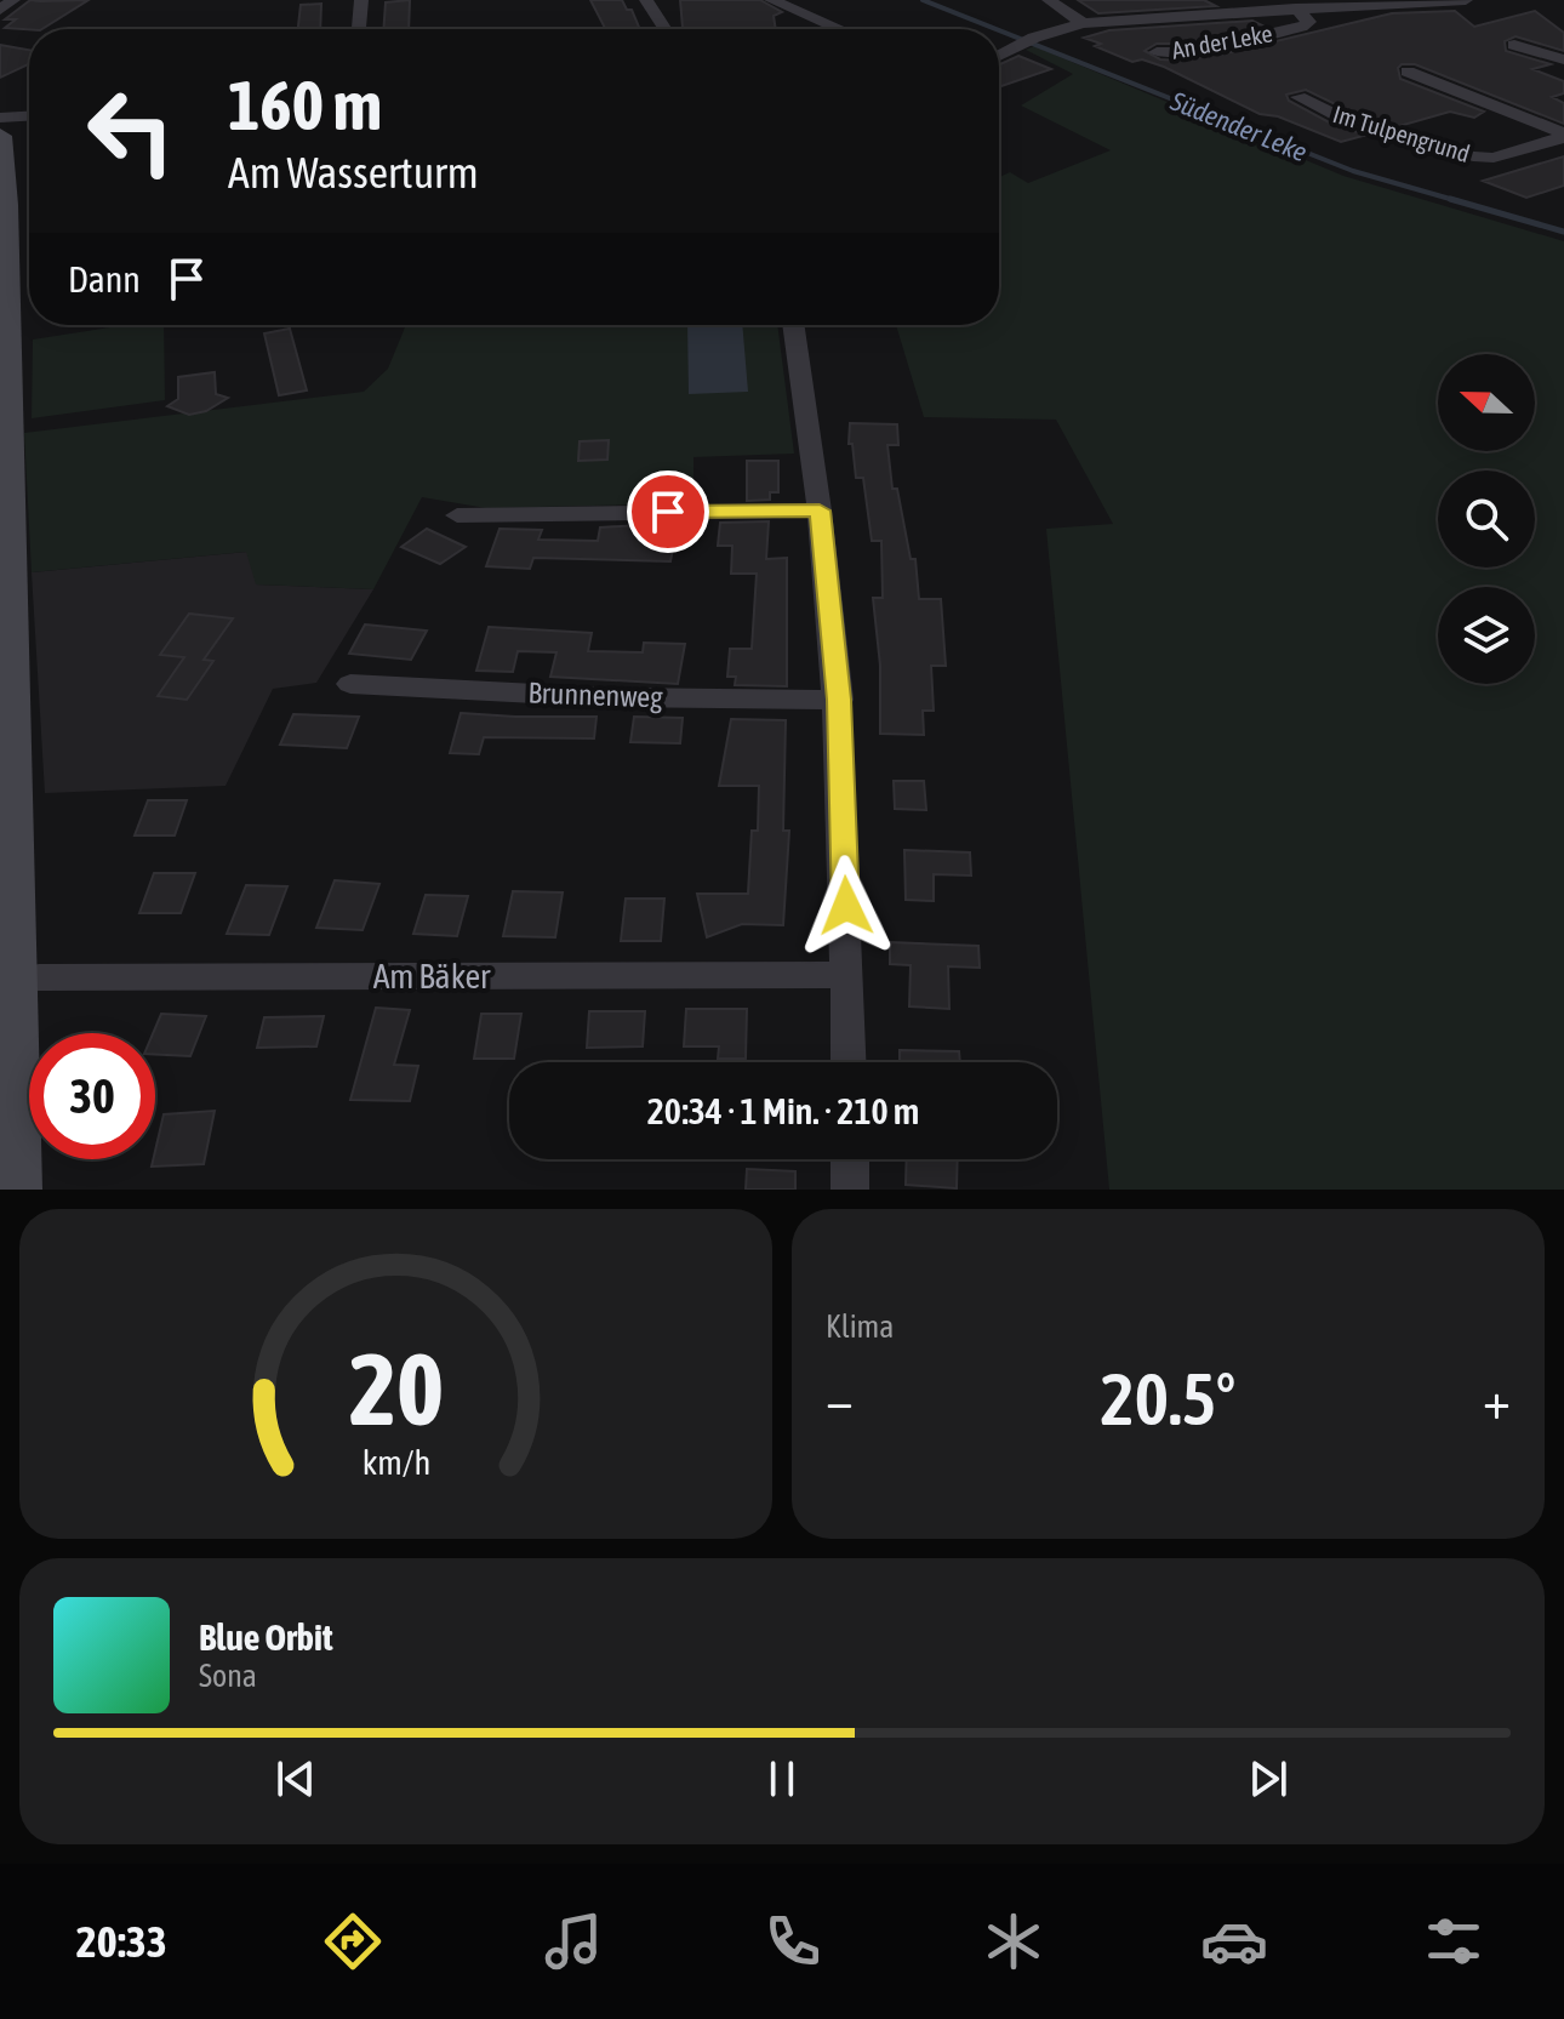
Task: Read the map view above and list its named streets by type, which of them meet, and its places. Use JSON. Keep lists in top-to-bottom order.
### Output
{
  "streets": {
    "street": [
      "An der Leke",
      "Im Tulpengrund",
      "Brunnenweg",
      "Am Bäker"
    ]
  },
  "water": ["Südender Leke"],
  "north": "left",
  "page": {
    "turn": ["160 m", "Am Wasserturm"],
    "then": "Dann",
    "limit": "30",
    "trip": "20:34 · 1 Min. · 210 m",
    "tile": "Klima",
    "heat": ["−", "20.5°", "+"],
    "song": ["Blue Orbit", "Sona"],
    "tabs": "20:33",
    "gauge": ["20", "km/h"]
  }
}
